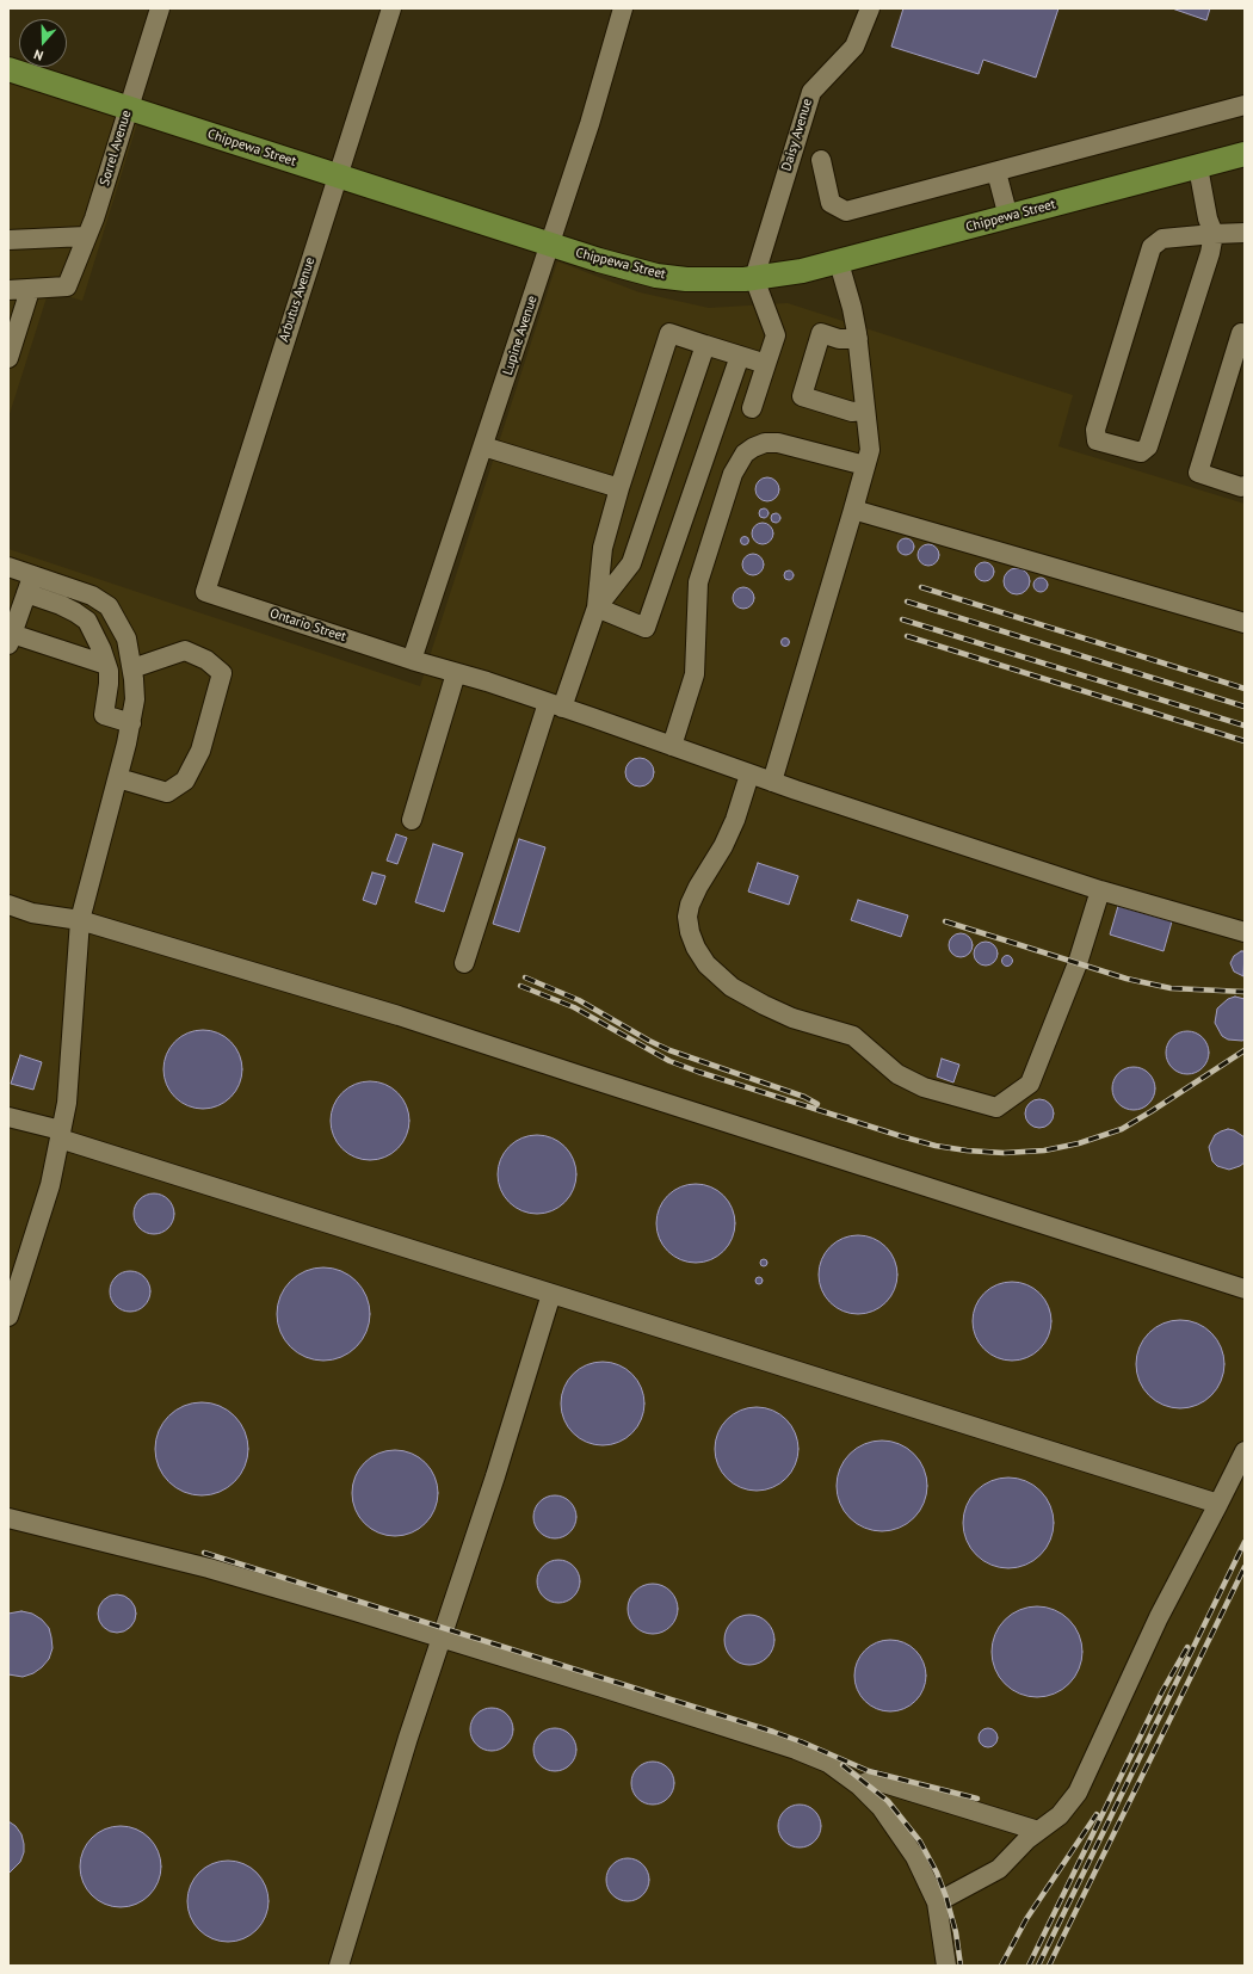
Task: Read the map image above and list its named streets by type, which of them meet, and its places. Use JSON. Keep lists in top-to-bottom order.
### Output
{
  "streets": {
    "main road": ["Chippewa Street"],
    "street": [
      "Daisy Avenue",
      "Sorrel Avenue",
      "Arbutus Avenue",
      "Lupine Avenue",
      "Ontario Street"
    ]
  },
  "crossings": [
    ["Daisy Avenue", "Chippewa Street"],
    ["Sorrel Avenue", "Chippewa Street"],
    ["Chippewa Street", "Arbutus Avenue"],
    ["Chippewa Street", "Lupine Avenue"],
    ["Arbutus Avenue", "Ontario Street"],
    ["Lupine Avenue", "Ontario Street"]
  ],
  "north": "bottom"
}
